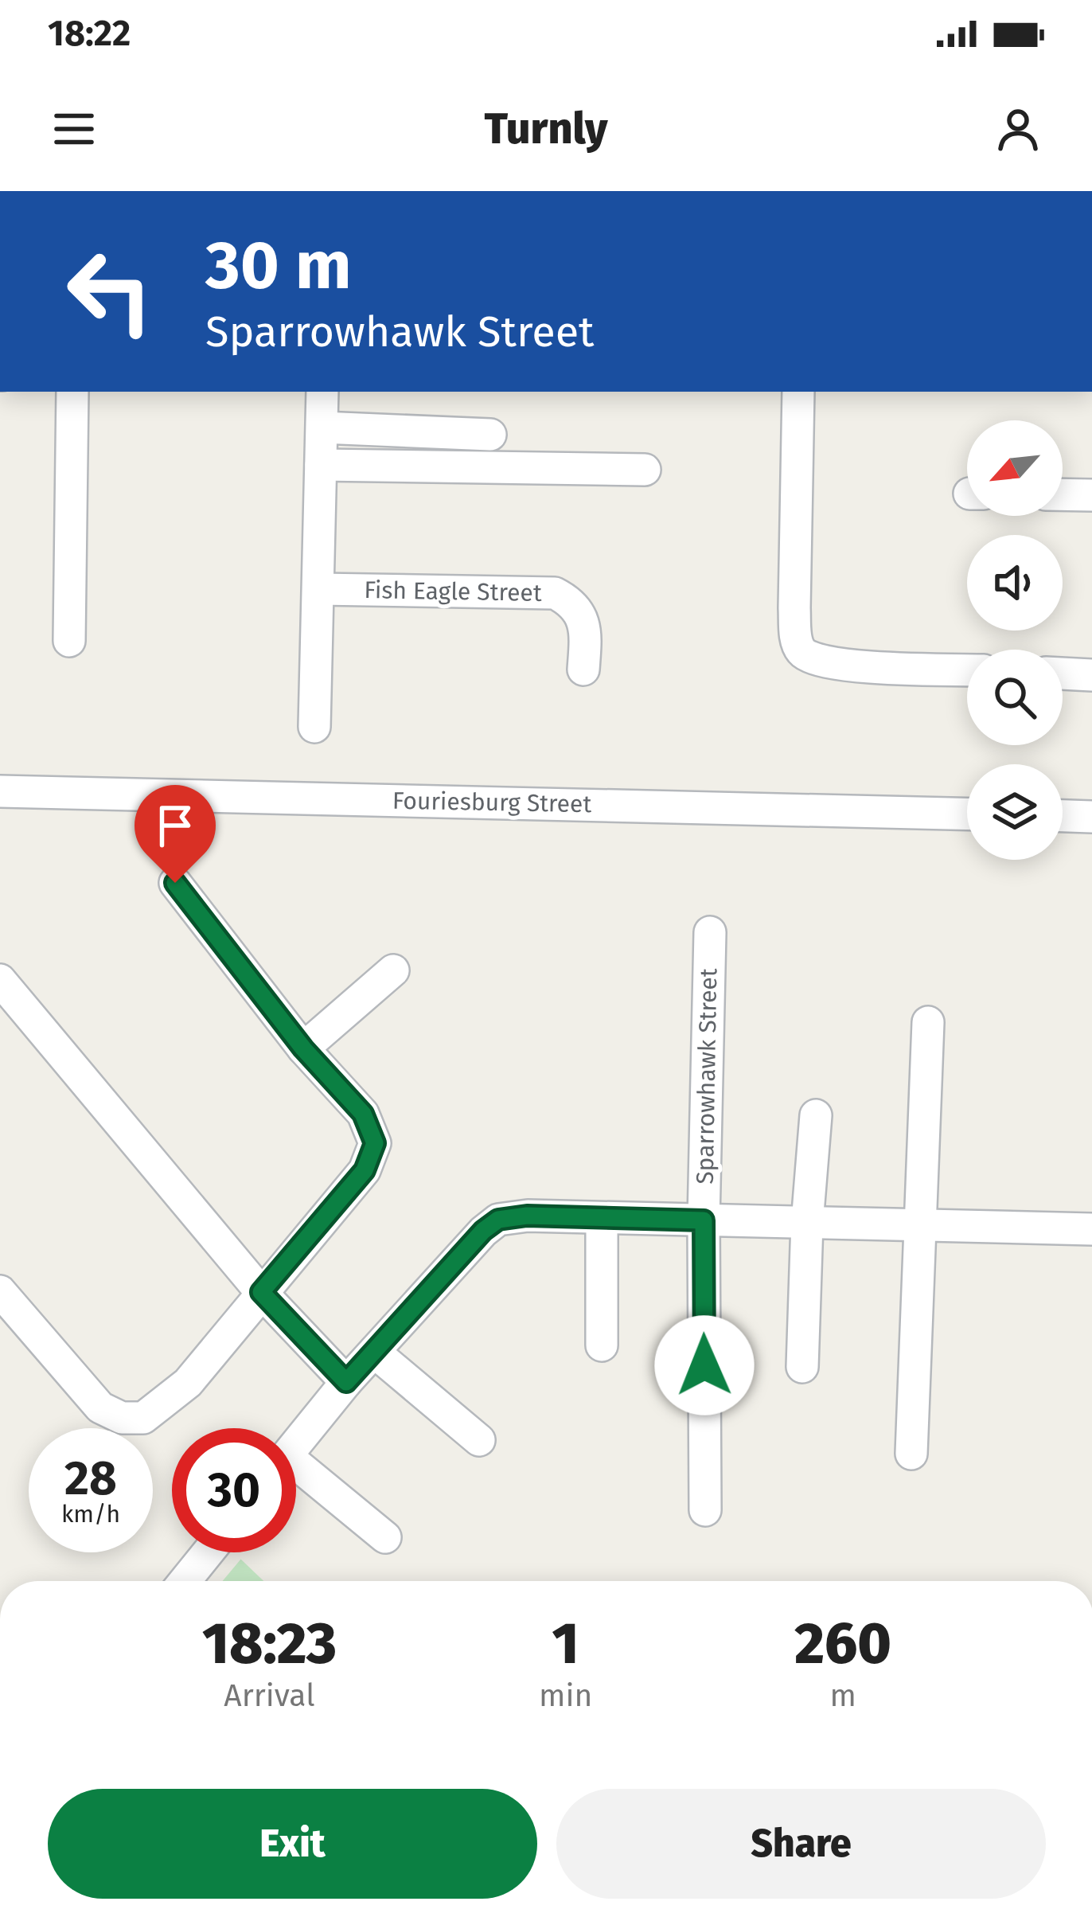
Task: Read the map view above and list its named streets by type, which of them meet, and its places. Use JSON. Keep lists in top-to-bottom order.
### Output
{
  "streets": {
    "street": ["Fish Eagle Street", "Fouriesburg Street", "Sparrowhawk Street"]
  },
  "north": "bottom left",
  "page": {
    "status": "18:22",
    "header": "Turnly",
    "turn": ["30 m", "Sparrowhawk Street"],
    "speed": "28 km/h",
    "limit": "30",
    "eta": [
      "18:23",
      "Arrival",
      "1",
      "min",
      "260",
      "m"
    ],
    "buttons": ["Exit", "Share"]
  }
}
